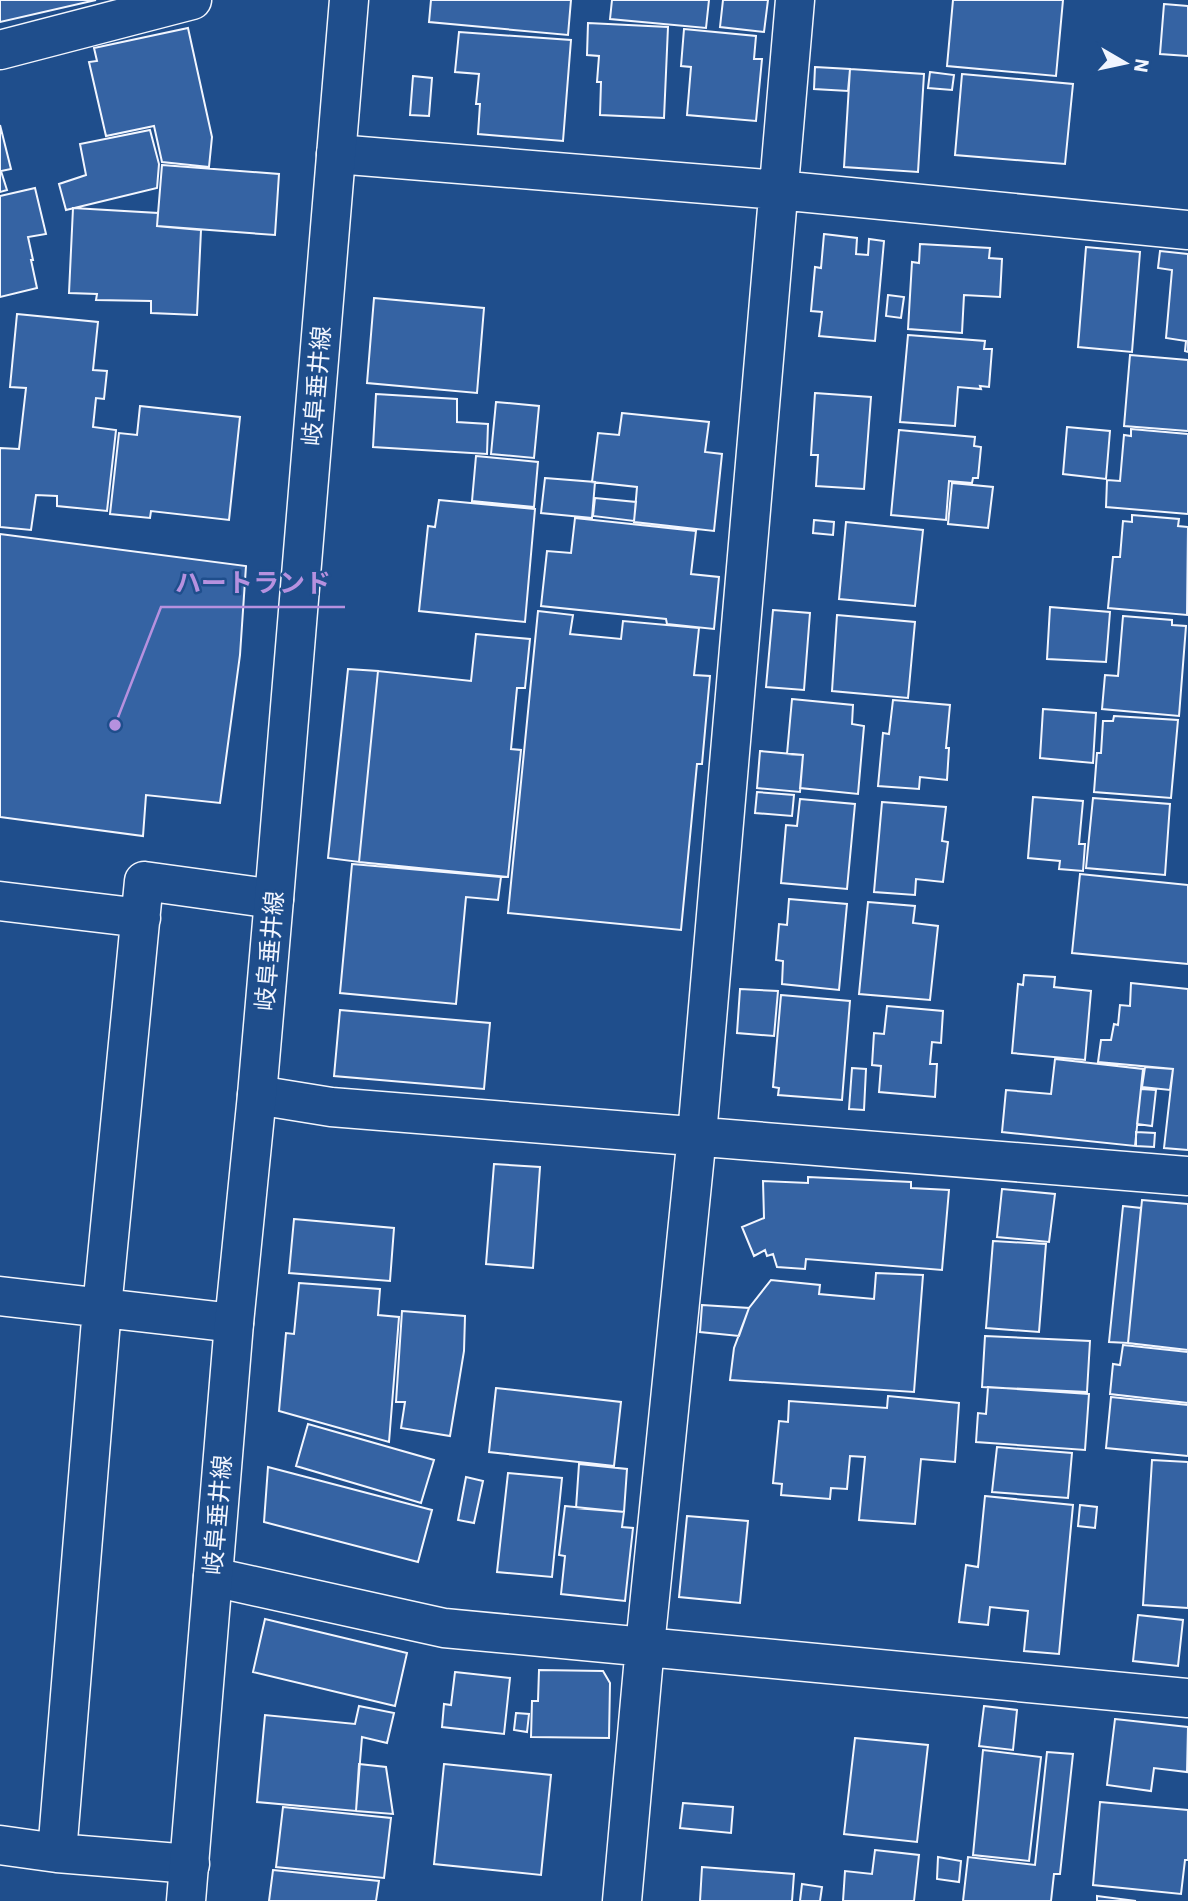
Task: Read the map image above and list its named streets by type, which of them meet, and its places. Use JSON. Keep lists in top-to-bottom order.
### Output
{
  "streets": {
    "street": ["岐阜垂井線"]
  },
  "places": ["ハートランド"],
  "north": "right"
}
